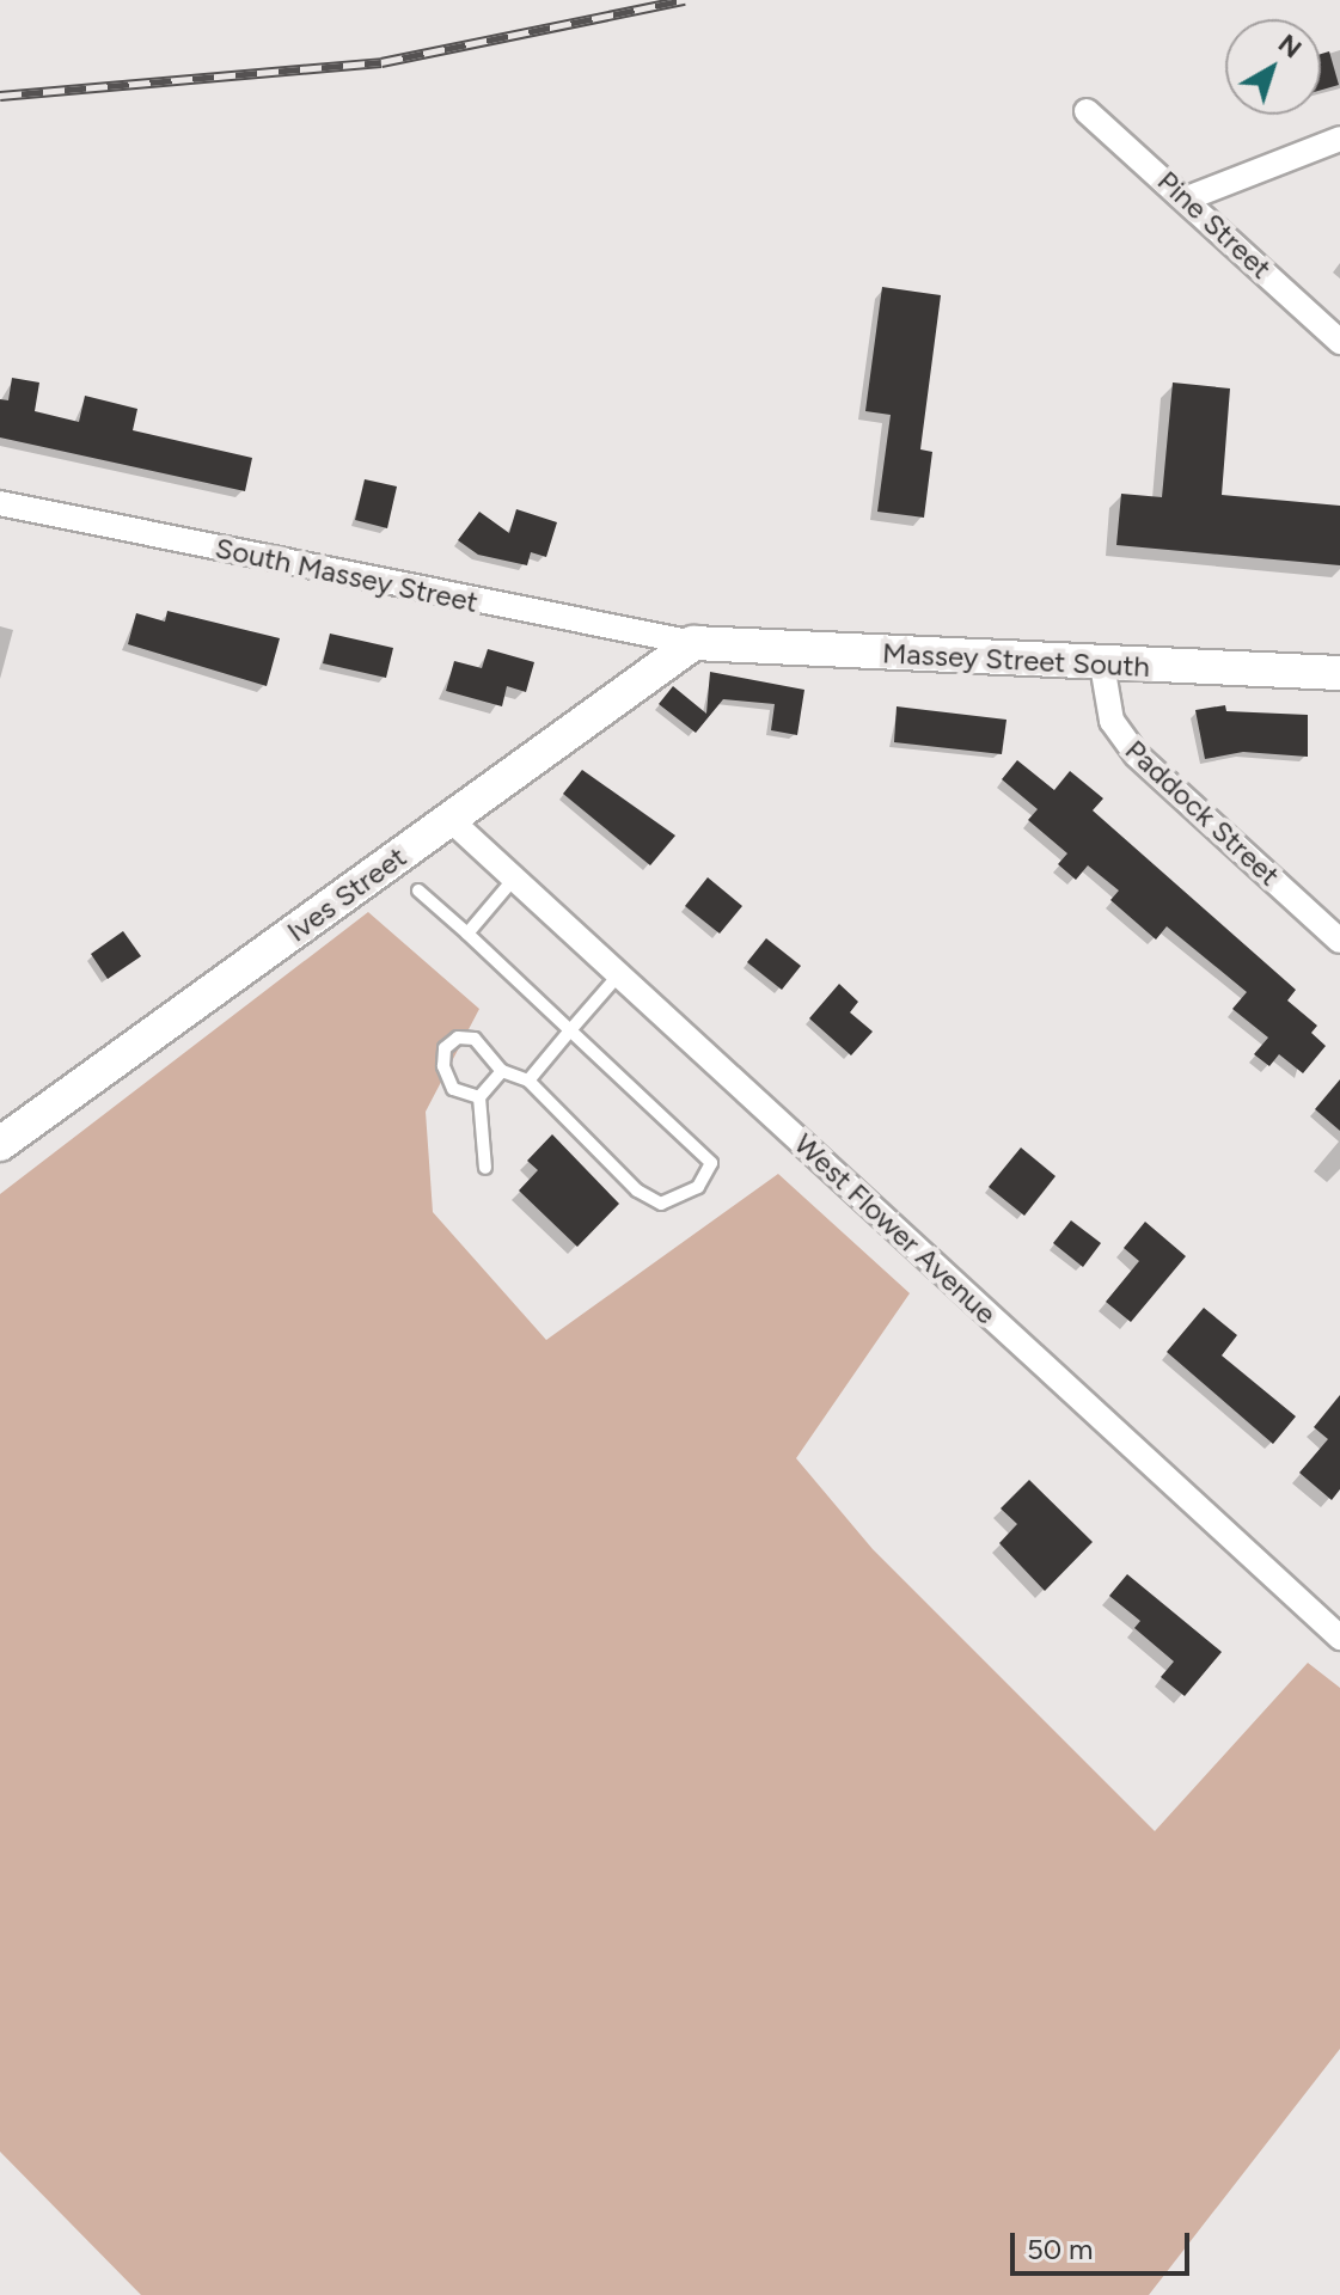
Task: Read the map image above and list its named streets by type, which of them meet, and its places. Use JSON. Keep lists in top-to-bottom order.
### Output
{
  "streets": {
    "street": [
      "Pine Street",
      "South Massey Street",
      "Massey Street South",
      "Paddock Street",
      "Ives Street",
      "West Flower Avenue"
    ]
  },
  "crossings": [
    ["South Massey Street", "Massey Street South"],
    ["South Massey Street", "Ives Street"],
    ["Massey Street South", "Paddock Street"],
    ["Massey Street South", "Ives Street"],
    ["Ives Street", "West Flower Avenue"]
  ],
  "scale_bar": "50 m",
  "north": "top right"
}
